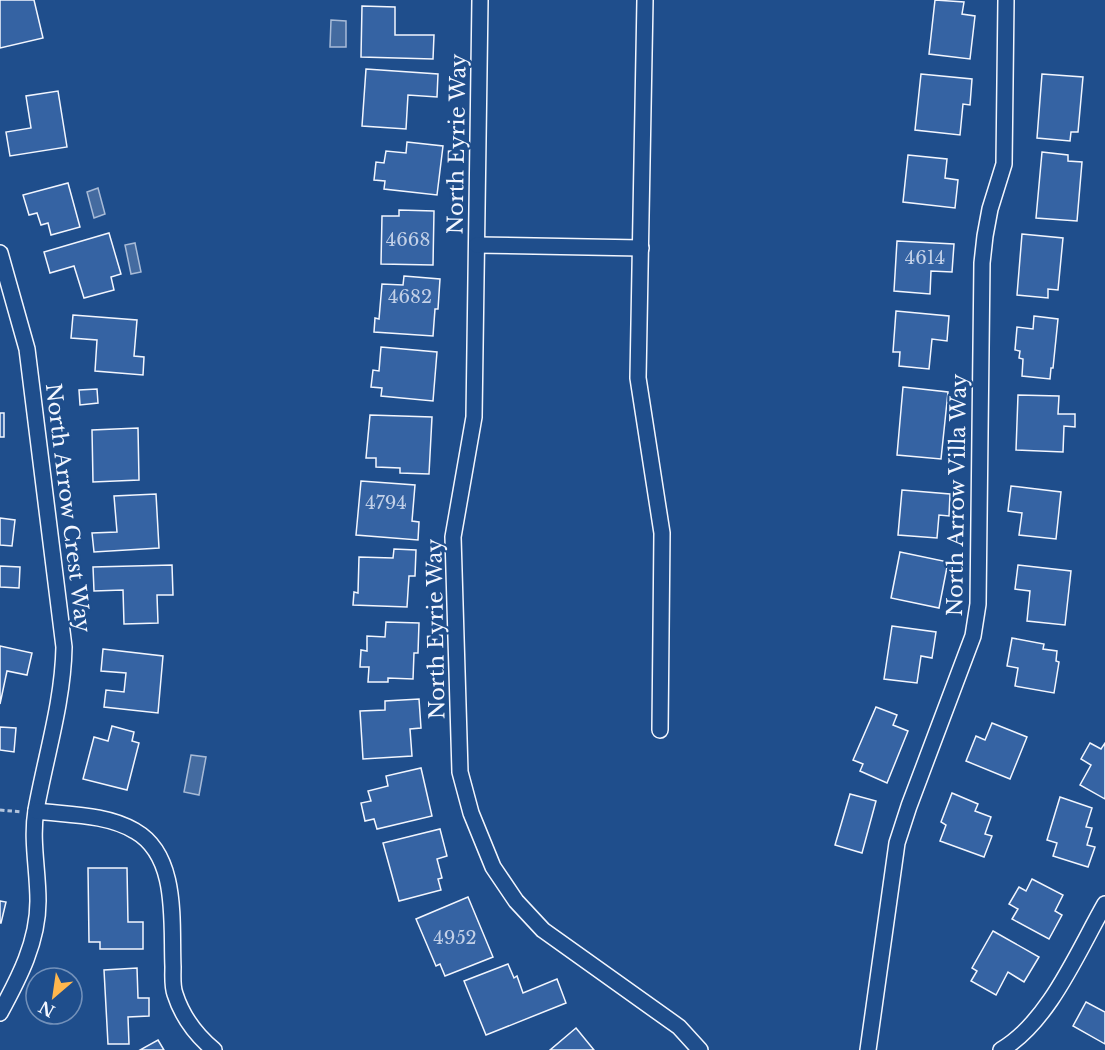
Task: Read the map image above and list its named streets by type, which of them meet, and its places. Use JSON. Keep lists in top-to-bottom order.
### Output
{
  "streets": {
    "street": ["North Eyrie Way", "North Arrow Villa Way", "North Arrow Crest Way"]
  },
  "house_numbers": [
    "4668",
    "4614",
    "4682",
    "4794",
    "4952"
  ],
  "north": "bottom left"
}
